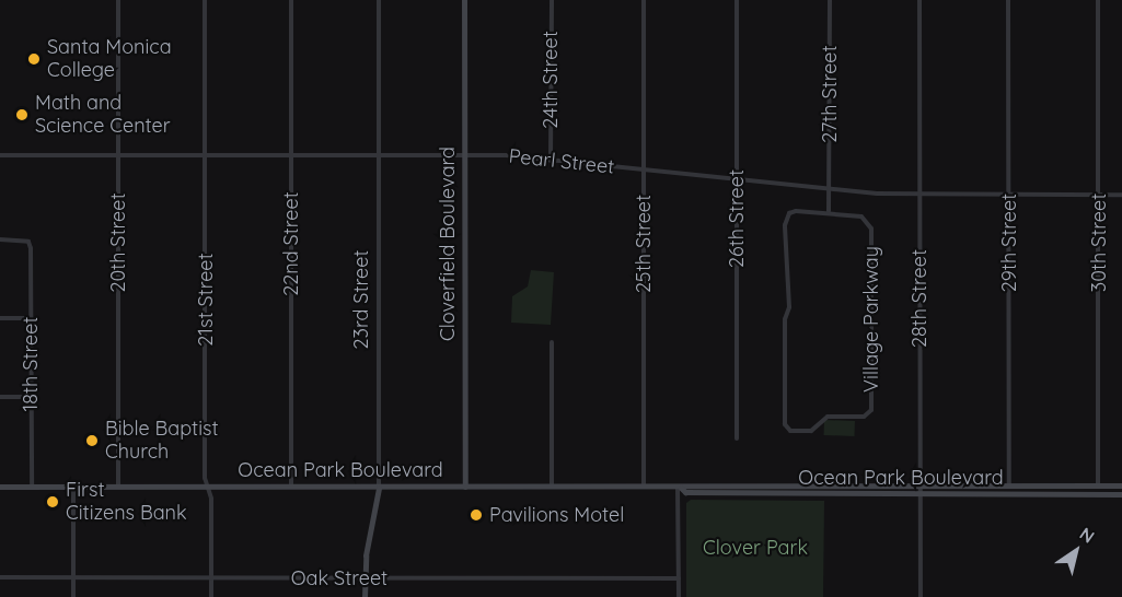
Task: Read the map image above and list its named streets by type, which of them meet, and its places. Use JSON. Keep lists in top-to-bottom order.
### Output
{
  "streets": {
    "street": [
      "24th Street",
      "27th Street",
      "Pearl Street",
      "26th Street",
      "20th Street",
      "29th Street",
      "30th Street",
      "22nd Street",
      "Cloverfield Boulevard",
      "25th Street",
      "28th Street",
      "21st Street",
      "23rd Street",
      "Village Parkway",
      "18th Street",
      "Ocean Park Boulevard",
      "Oak Street"
    ]
  },
  "crossings": [
    ["24th Street", "Pearl Street"],
    ["27th Street", "Pearl Street"],
    ["27th Street", "Village Parkway"],
    ["Pearl Street", "26th Street"],
    ["Pearl Street", "20th Street"],
    ["Pearl Street", "29th Street"],
    ["Pearl Street", "30th Street"],
    ["Pearl Street", "22nd Street"],
    ["Pearl Street", "Cloverfield Boulevard"],
    ["Pearl Street", "25th Street"],
    ["Pearl Street", "28th Street"],
    ["Pearl Street", "21st Street"],
    ["Pearl Street", "23rd Street"],
    ["20th Street", "Ocean Park Boulevard"],
    ["29th Street", "Ocean Park Boulevard"],
    ["30th Street", "Ocean Park Boulevard"],
    ["22nd Street", "Ocean Park Boulevard"],
    ["Cloverfield Boulevard", "Ocean Park Boulevard"],
    ["25th Street", "Ocean Park Boulevard"],
    ["28th Street", "Ocean Park Boulevard"],
    ["21st Street", "Ocean Park Boulevard"],
    ["21st Street", "Oak Street"],
    ["23rd Street", "Ocean Park Boulevard"],
    ["23rd Street", "Oak Street"],
    ["18th Street", "Ocean Park Boulevard"]
  ],
  "parks": ["Clover Park"],
  "places": [
    "Santa Monica College",
    "Math and Science Center",
    "Bible Baptist Church",
    "First Citizens Bank",
    "Pavilions Motel"
  ],
  "north": "top right"
}
